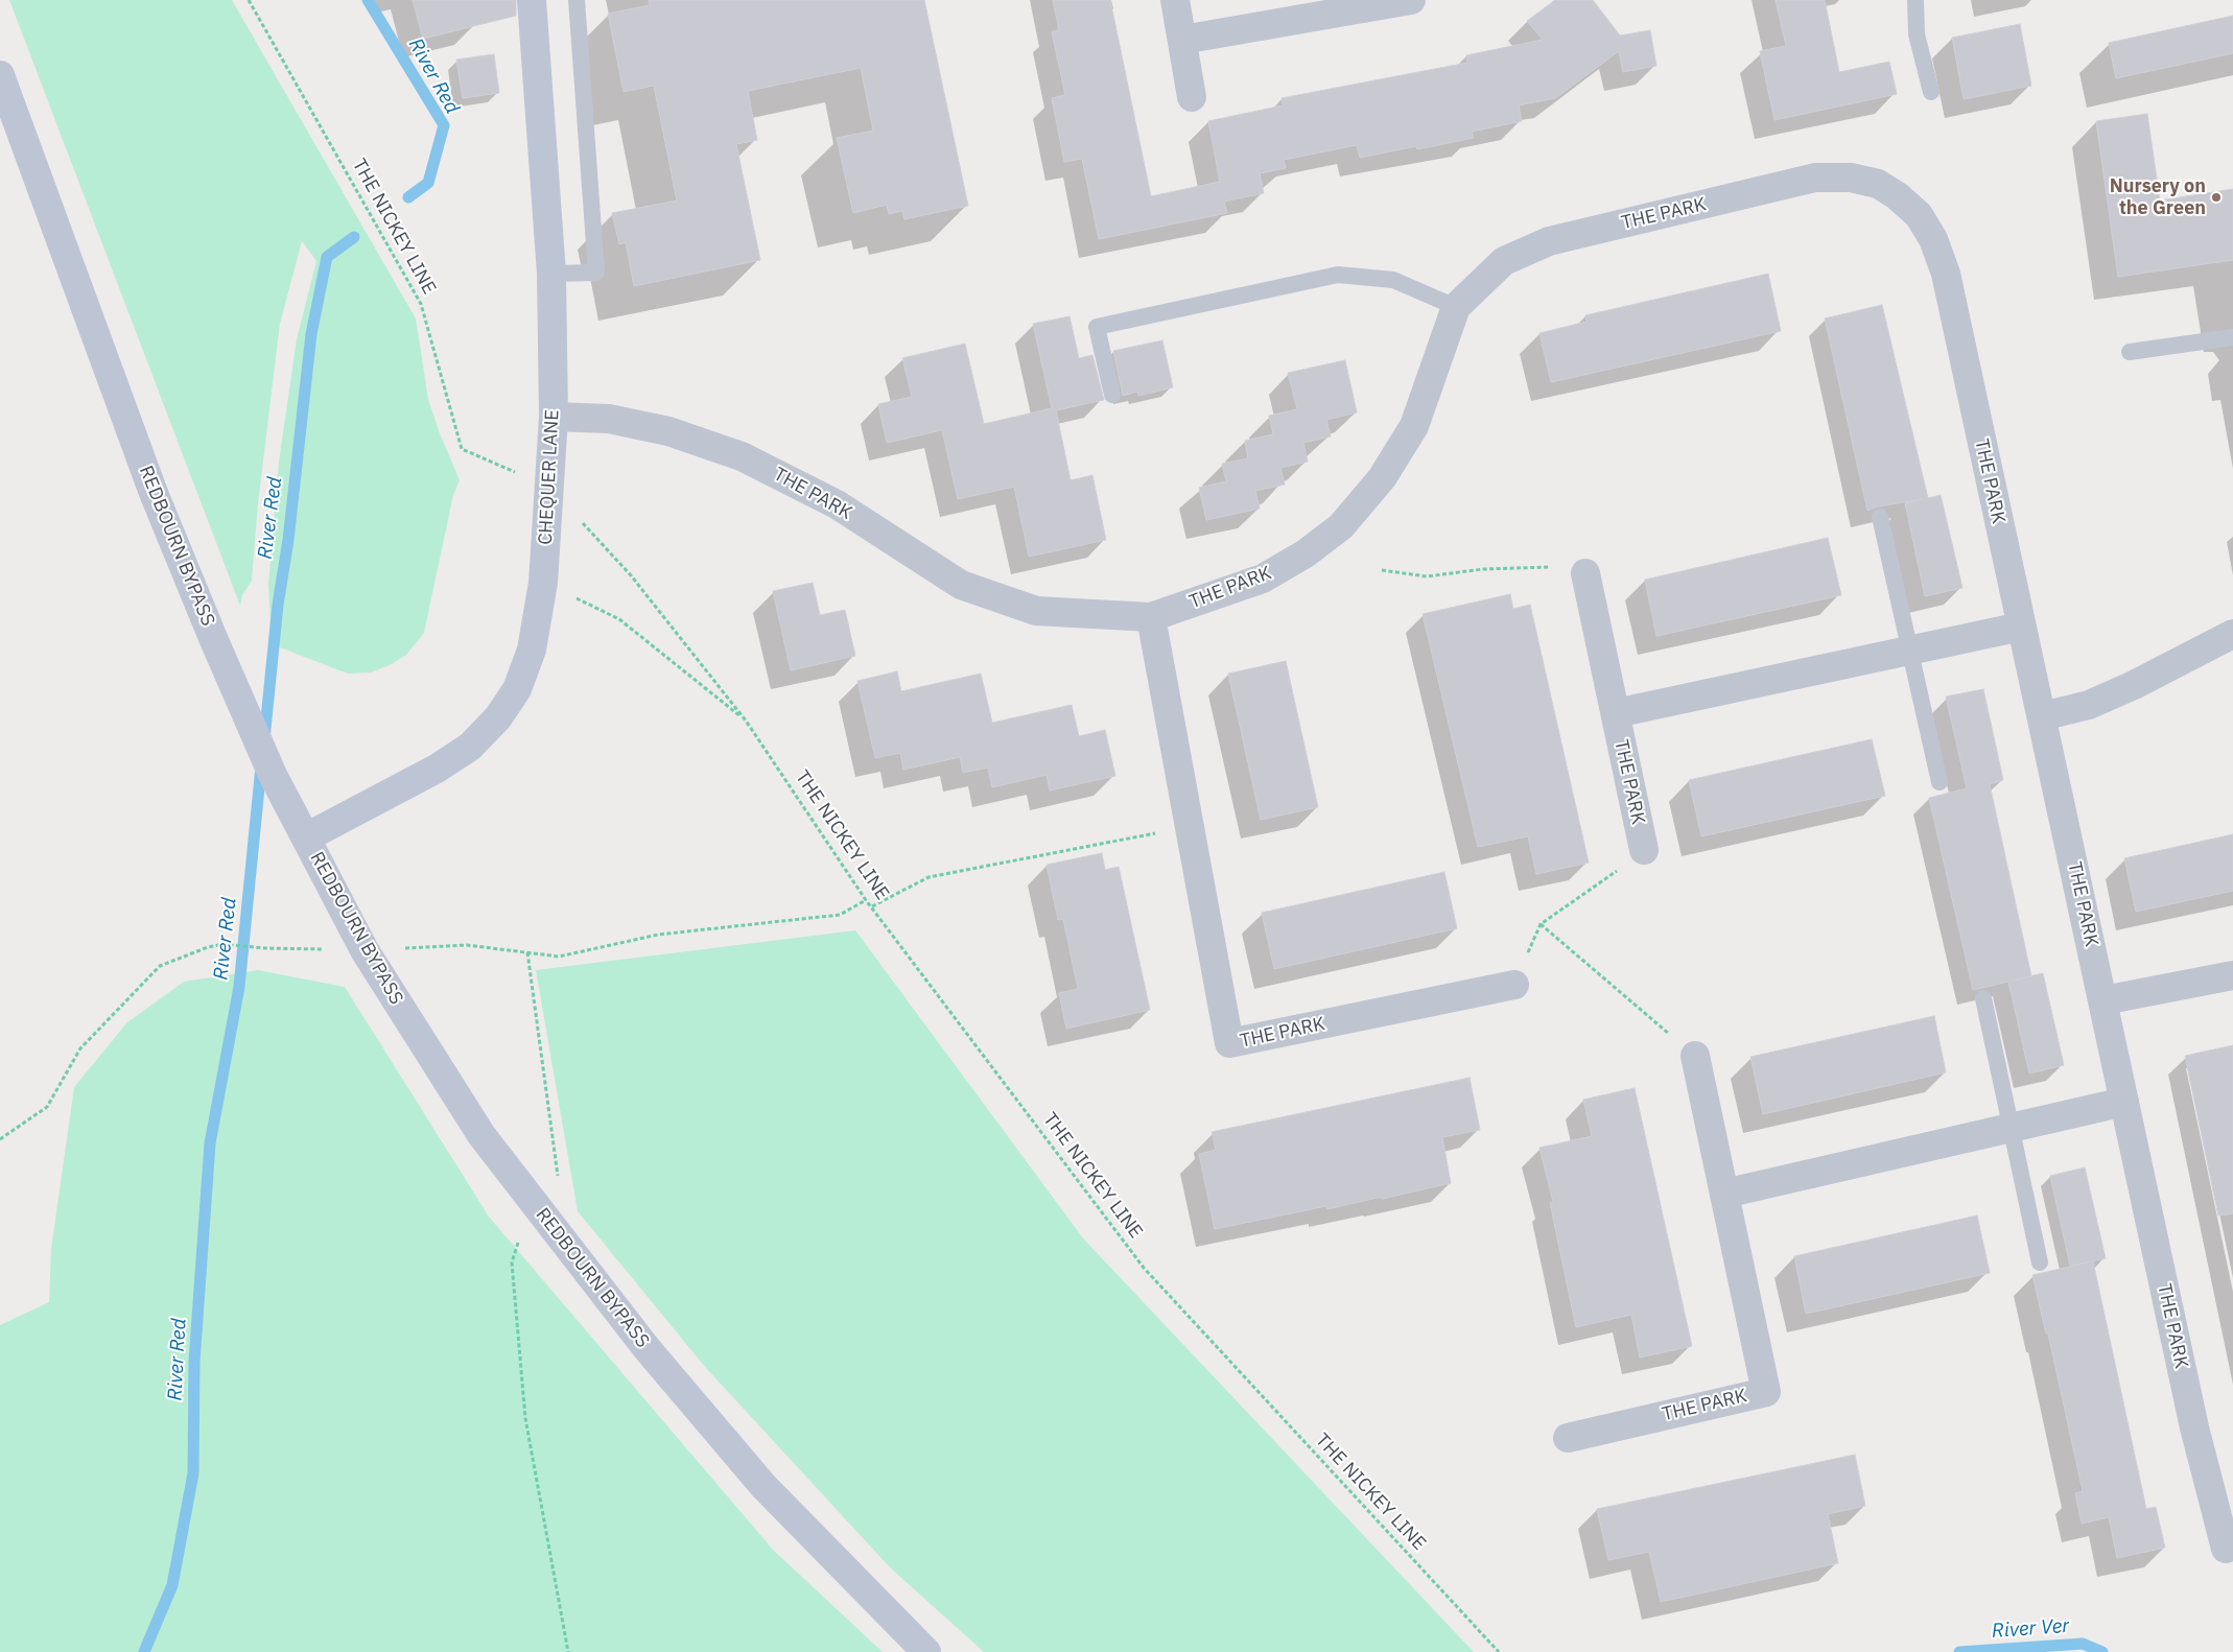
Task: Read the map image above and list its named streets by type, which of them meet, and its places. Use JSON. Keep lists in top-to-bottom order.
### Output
{
  "streets": {
    "main road": ["CHEQUER LANE", "REDBOURN BYPASS"],
    "street": ["THE PARK"],
    "path": ["THE NICKEY LINE"]
  },
  "crossings": [
    ["THE PARK", "CHEQUER LANE"],
    ["THE NICKEY LINE", "CHEQUER LANE"],
    ["CHEQUER LANE", "REDBOURN BYPASS"]
  ],
  "water": ["River Red", "River Ver"],
  "places": ["Nursery on the Green"]
}
